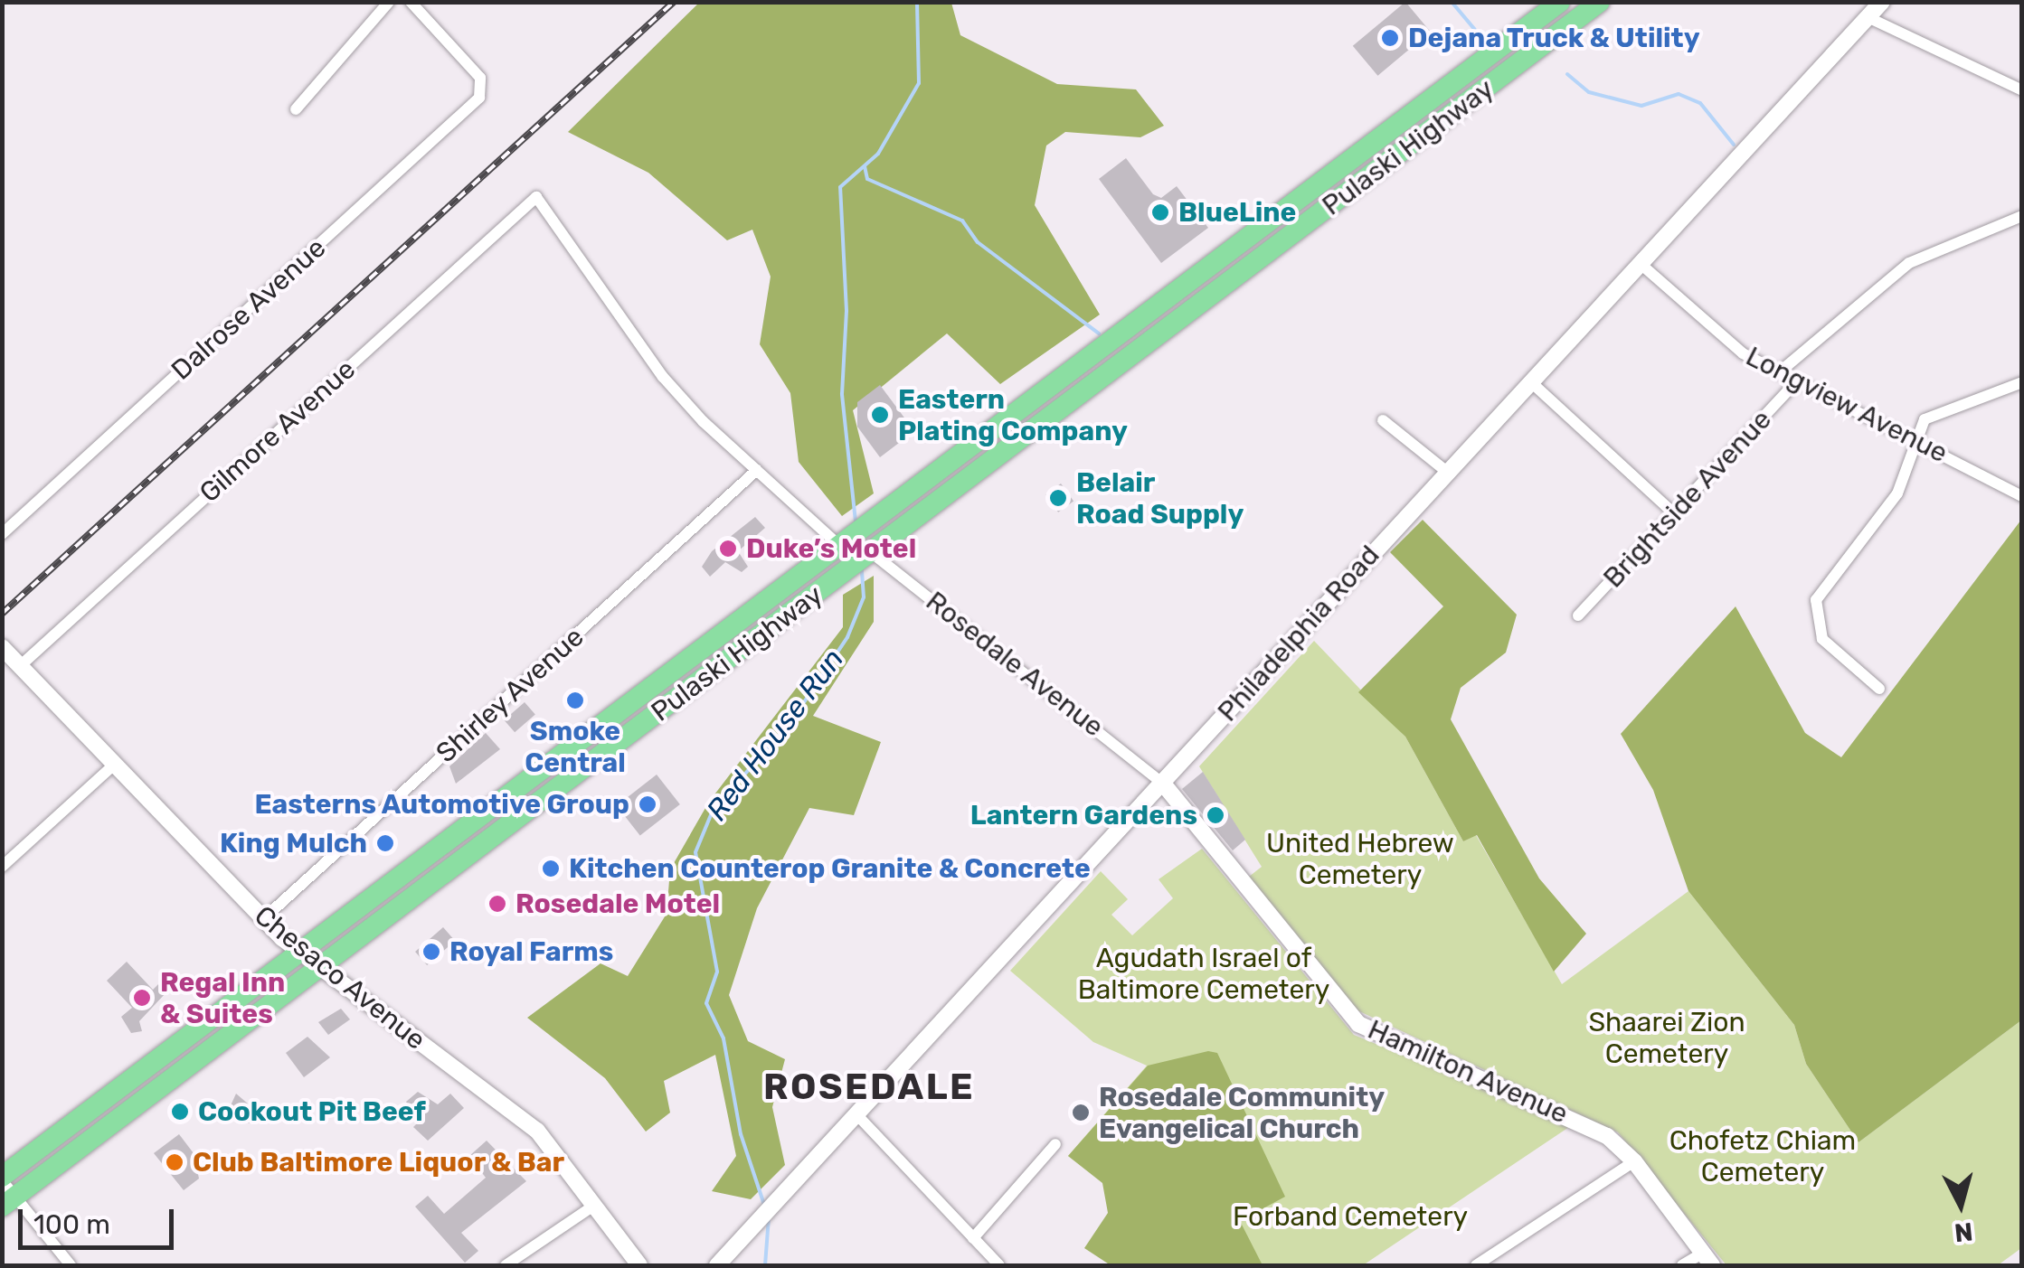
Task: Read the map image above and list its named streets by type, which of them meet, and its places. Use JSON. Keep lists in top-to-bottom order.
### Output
{
  "streets": {
    "highway": ["Pulaski Highway"],
    "main road": ["Philadelphia Road", "Chesaco Avenue", "Hamilton Avenue"],
    "street": [
      "Dalrose Avenue",
      "Longview Avenue",
      "Gilmore Avenue",
      "Brightside Avenue",
      "Rosedale Avenue",
      "Shirley Avenue"
    ]
  },
  "crossings": [
    ["Pulaski Highway", "Rosedale Avenue"],
    ["Pulaski Highway", "Chesaco Avenue"],
    ["Longview Avenue", "Brightside Avenue"],
    ["Longview Avenue", "Philadelphia Road"],
    ["Gilmore Avenue", "Shirley Avenue"],
    ["Gilmore Avenue", "Chesaco Avenue"],
    ["Philadelphia Road", "Rosedale Avenue"],
    ["Philadelphia Road", "Hamilton Avenue"],
    ["Rosedale Avenue", "Hamilton Avenue"],
    ["Shirley Avenue", "Chesaco Avenue"]
  ],
  "districts": ["ROSEDALE"],
  "water": ["Red House Run"],
  "parks": [
    "United Hebrew Cemetery",
    "Agudath Israel of Baltimore Cemetery",
    "Shaarei Zion Cemetery",
    "Chofetz Chiam Cemetery",
    "Forband Cemetery"
  ],
  "places": [
    "Dejana Truck & Utility",
    "BlueLine",
    "Eastern Plating Company",
    "Belair Road Supply",
    "Duke’s Motel",
    "Smoke Central",
    "Easterns Automotive Group",
    "Lantern Gardens",
    "King Mulch",
    "Kitchen Counterop Granite & Concrete",
    "Rosedale Motel",
    "Royal Farms",
    "Regal Inn & Suites",
    "Cookout Pit Beef",
    "Rosedale Community Evangelical Church",
    "Club Baltimore Liquor & Bar"
  ],
  "scale_bar": "100 m",
  "north": "bottom"
}
